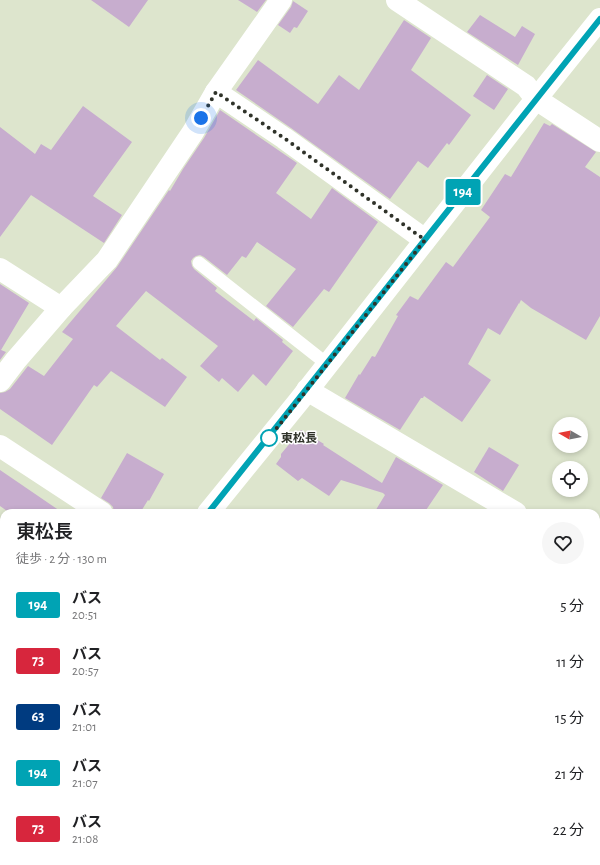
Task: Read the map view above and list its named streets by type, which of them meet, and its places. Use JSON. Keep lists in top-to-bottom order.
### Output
{
  "places": ["東松長"],
  "lines": ["bus line 194"],
  "north": "left",
  "page": {
    "on_map": "194",
    "heading": ["東松長", "徒歩 · 2 分 · 130 m"],
    "list": [
      {
        "mark": "194",
        "name": "バス",
        "note": "20:51",
        "value": "5 分"
      },
      {
        "mark": "73",
        "name": "バス",
        "note": "20:57",
        "value": "11 分"
      },
      {
        "mark": "63",
        "name": "バス",
        "note": "21:01",
        "value": "15 分"
      },
      {
        "mark": "194",
        "name": "バス",
        "note": "21:07",
        "value": "21 分"
      },
      {
        "mark": "73",
        "name": "バス",
        "note": "21:08",
        "value": "22 分"
      }
    ]
  }
}
